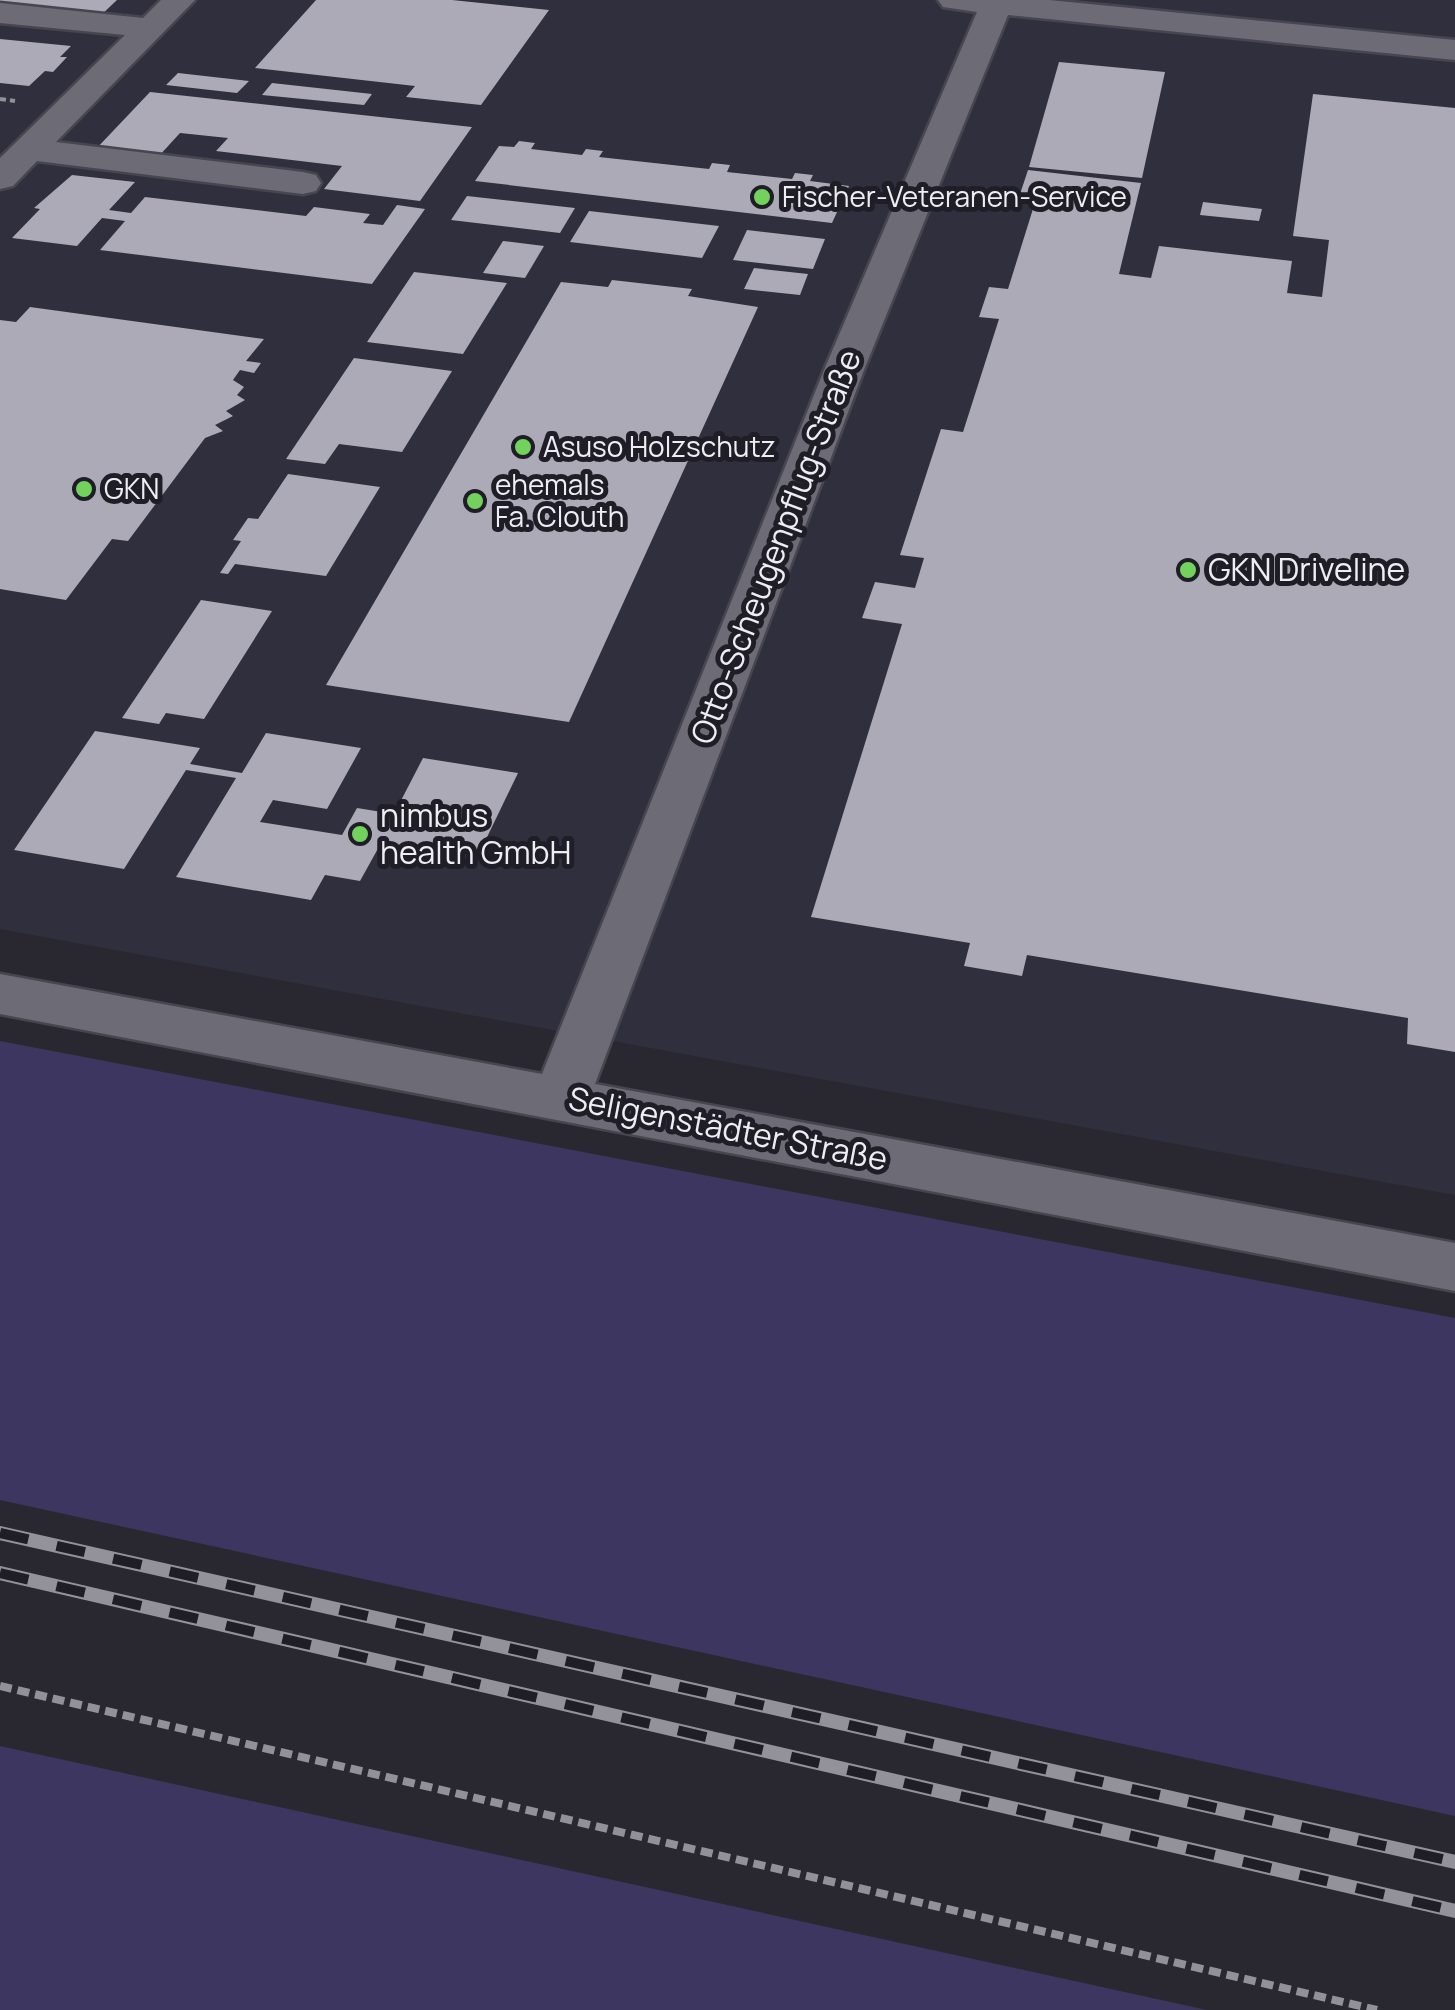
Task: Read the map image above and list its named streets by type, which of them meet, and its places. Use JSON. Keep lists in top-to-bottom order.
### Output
{
  "streets": {
    "street": ["Otto-Scheugenpflug-Straße", "Seligenstädter Straße"]
  },
  "crossings": [
    ["Otto-Scheugenpflug-Straße", "Seligenstädter Straße"]
  ],
  "places": [
    "Fischer-Veteranen-Service",
    "Asuso Holzschutz",
    "GKN",
    "ehemals Fa. Clouth",
    "GKN Driveline",
    "nimbus health GmbH"
  ]
}
